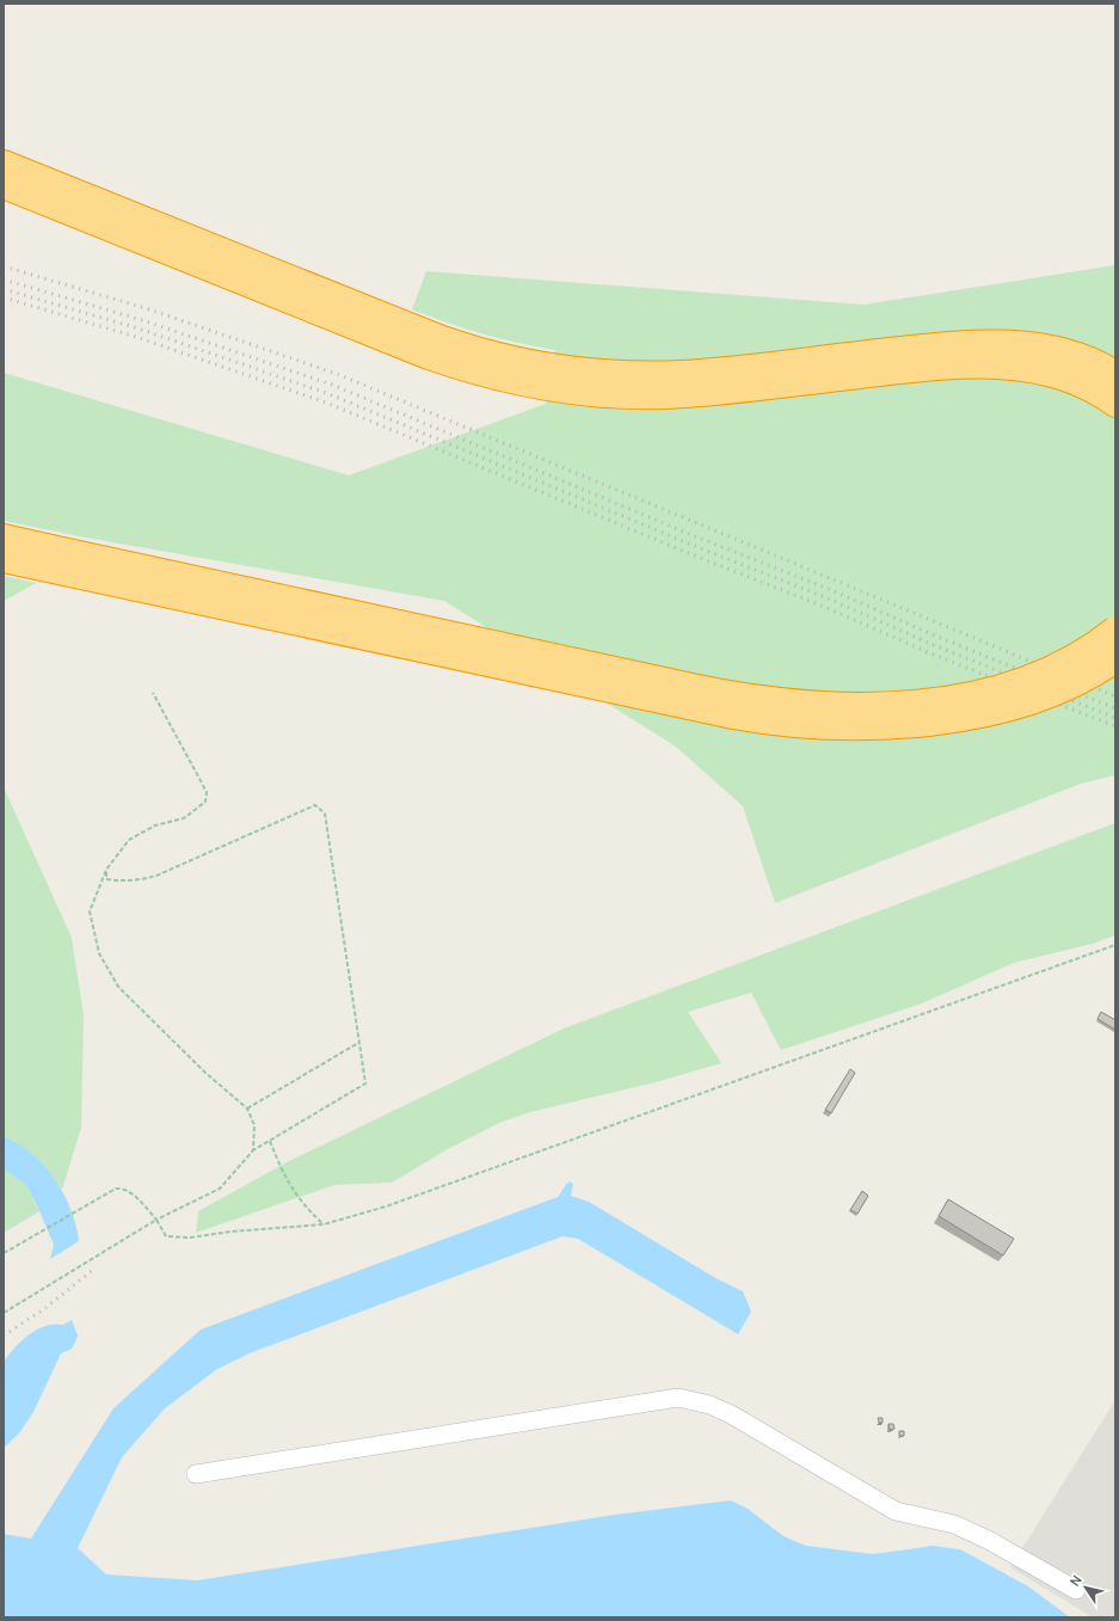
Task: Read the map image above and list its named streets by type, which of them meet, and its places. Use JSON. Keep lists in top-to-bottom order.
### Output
{
  "north": "top left"
}
